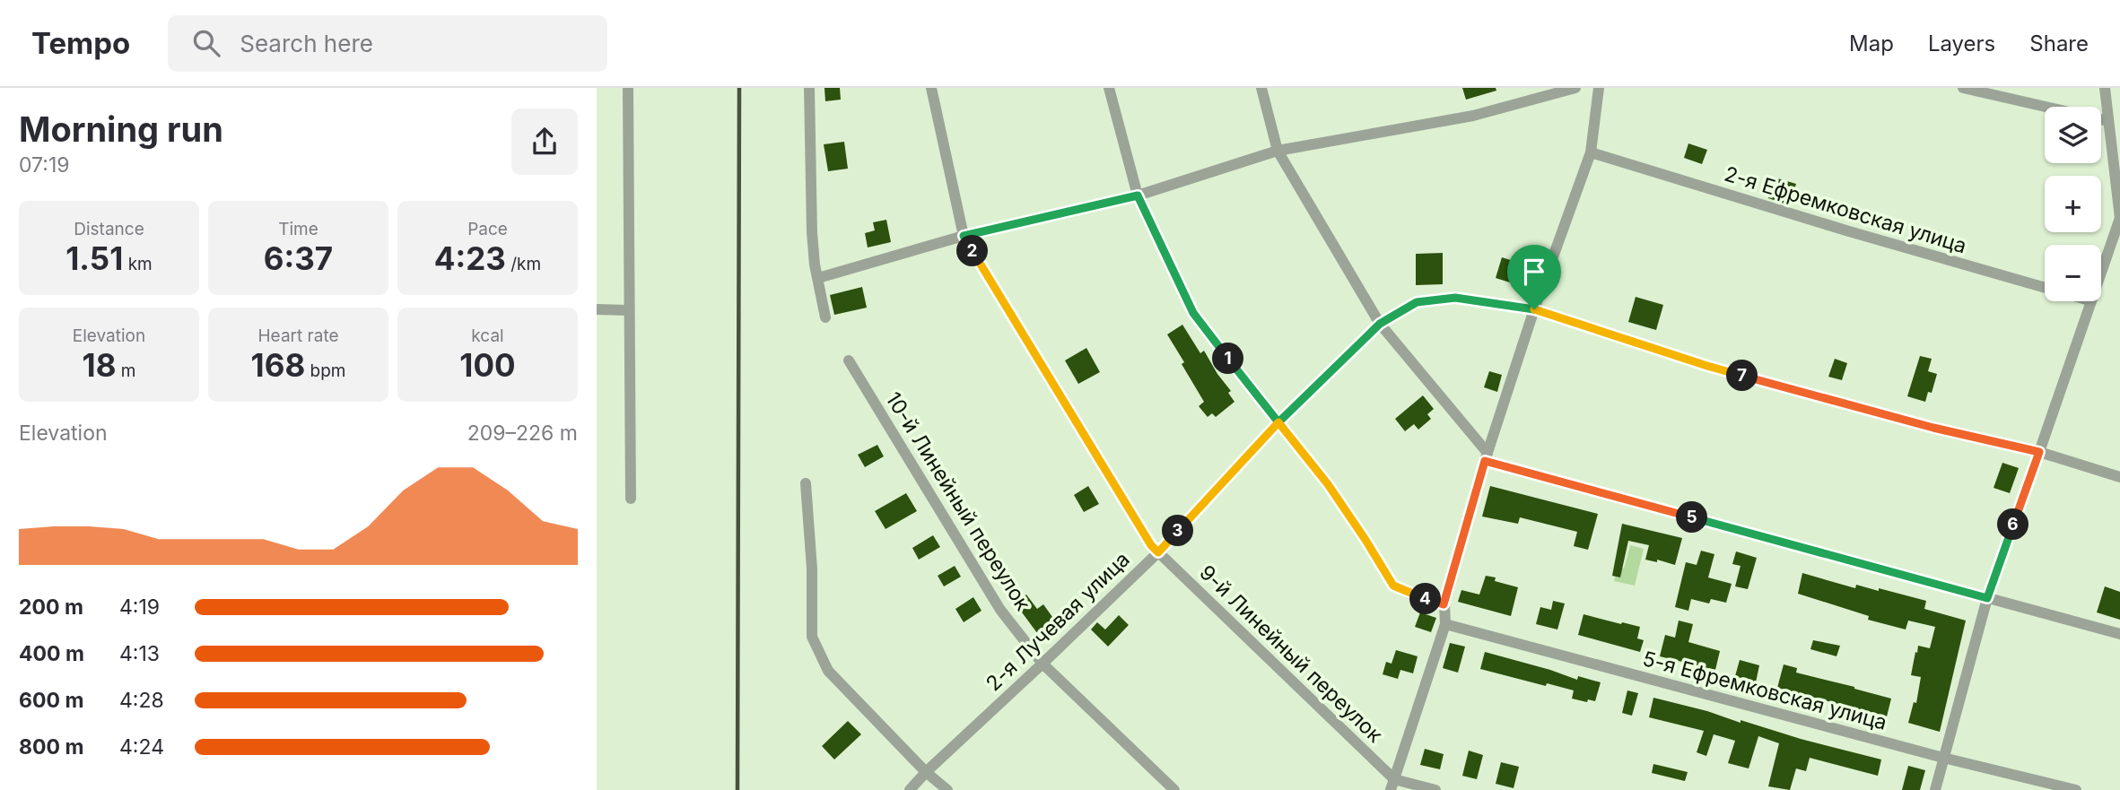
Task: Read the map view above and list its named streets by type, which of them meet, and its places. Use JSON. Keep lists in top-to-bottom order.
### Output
{
  "streets": {
    "street": [
      "2-я Ефремковская улица",
      "10-й Линейный переулок",
      "2-я Лучевая улица",
      "9-й Линейный переулок",
      "5-я Ефремковская улица"
    ]
  },
  "crossings": [
    ["10-й Линейный переулок", "2-я Лучевая улица"],
    ["2-я Лучевая улица", "9-й Линейный переулок"]
  ],
  "page": {
    "header": "Tempo",
    "search": "Search here",
    "nav": ["Map", "Layers", "Share"],
    "heading": ["Morning run", "07:19"],
    "map_buttons": ["+", "−"],
    "stats": [
      ["Distance", "1.51 km"],
      ["Time", "6:37"],
      ["Pace", "4:23 /km"],
      ["Elevation", "18 m"],
      ["Heart rate", "168 bpm"],
      ["kcal", "100"]
    ],
    "pins": [
      "2",
      "1",
      "7",
      "5",
      "6",
      "3",
      "4"
    ],
    "chart": ["Elevation", "209–226 m"],
    "list": [
      {
        "name": "200 m",
        "note": "4:19"
      },
      {
        "name": "400 m",
        "note": "4:13"
      },
      {
        "name": "600 m",
        "note": "4:28"
      },
      {
        "name": "800 m",
        "note": "4:24"
      }
    ]
  }
}
